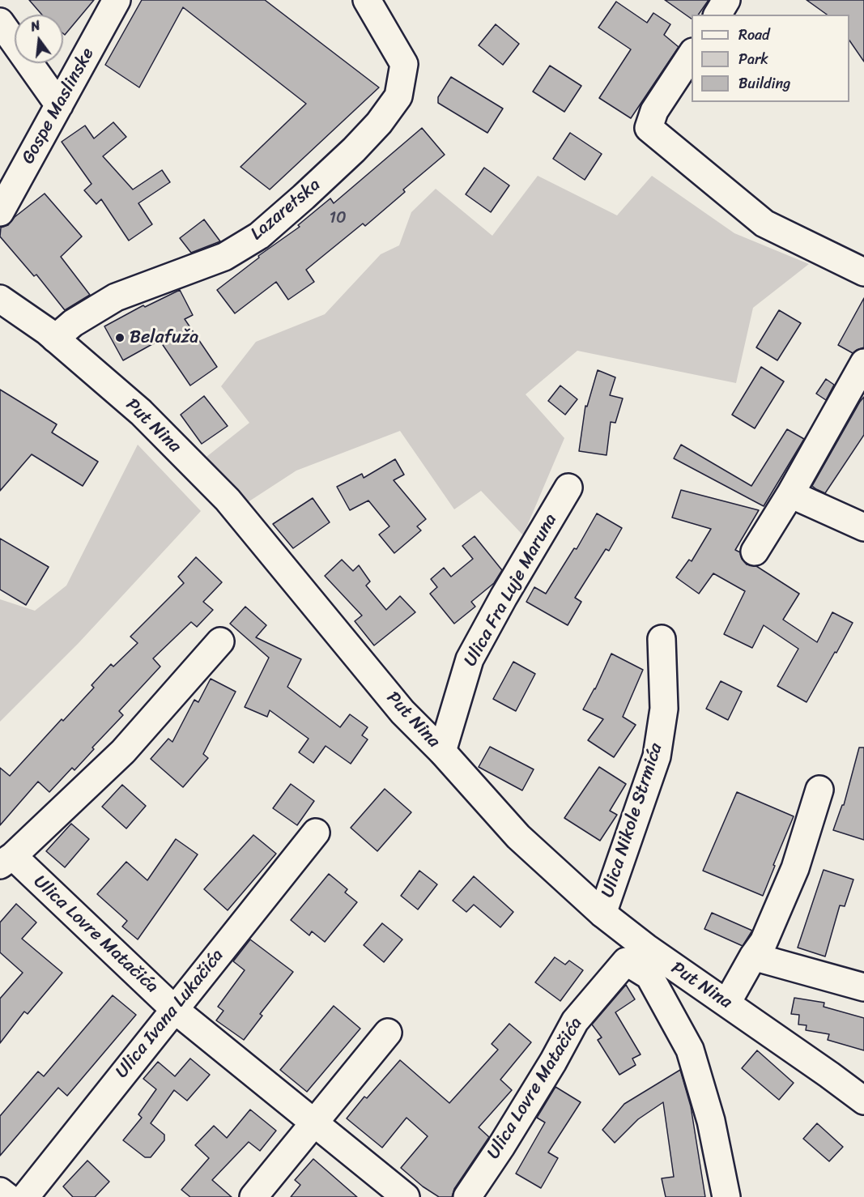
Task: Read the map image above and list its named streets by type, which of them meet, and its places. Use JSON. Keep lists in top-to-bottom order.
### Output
{
  "streets": {
    "street": [
      "Gospe Maslinske",
      "Lazaretska",
      "Put Nina",
      "Ulica Fra Luje Maruna",
      "Ulica Nikole Strmića",
      "Ulica Lovre Matačića",
      "Ulica Ivana Lukačića"
    ]
  },
  "crossings": [
    ["Lazaretska", "Put Nina"],
    ["Put Nina", "Ulica Fra Luje Maruna"],
    ["Put Nina", "Ulica Nikole Strmića"],
    ["Put Nina", "Ulica Lovre Matačića"],
    ["Ulica Lovre Matačića", "Ulica Ivana Lukačića"]
  ],
  "places": ["Belafuža"],
  "house_numbers": ["10"],
  "legend": ["Road", "Park", "Building"],
  "north": "top"
}
